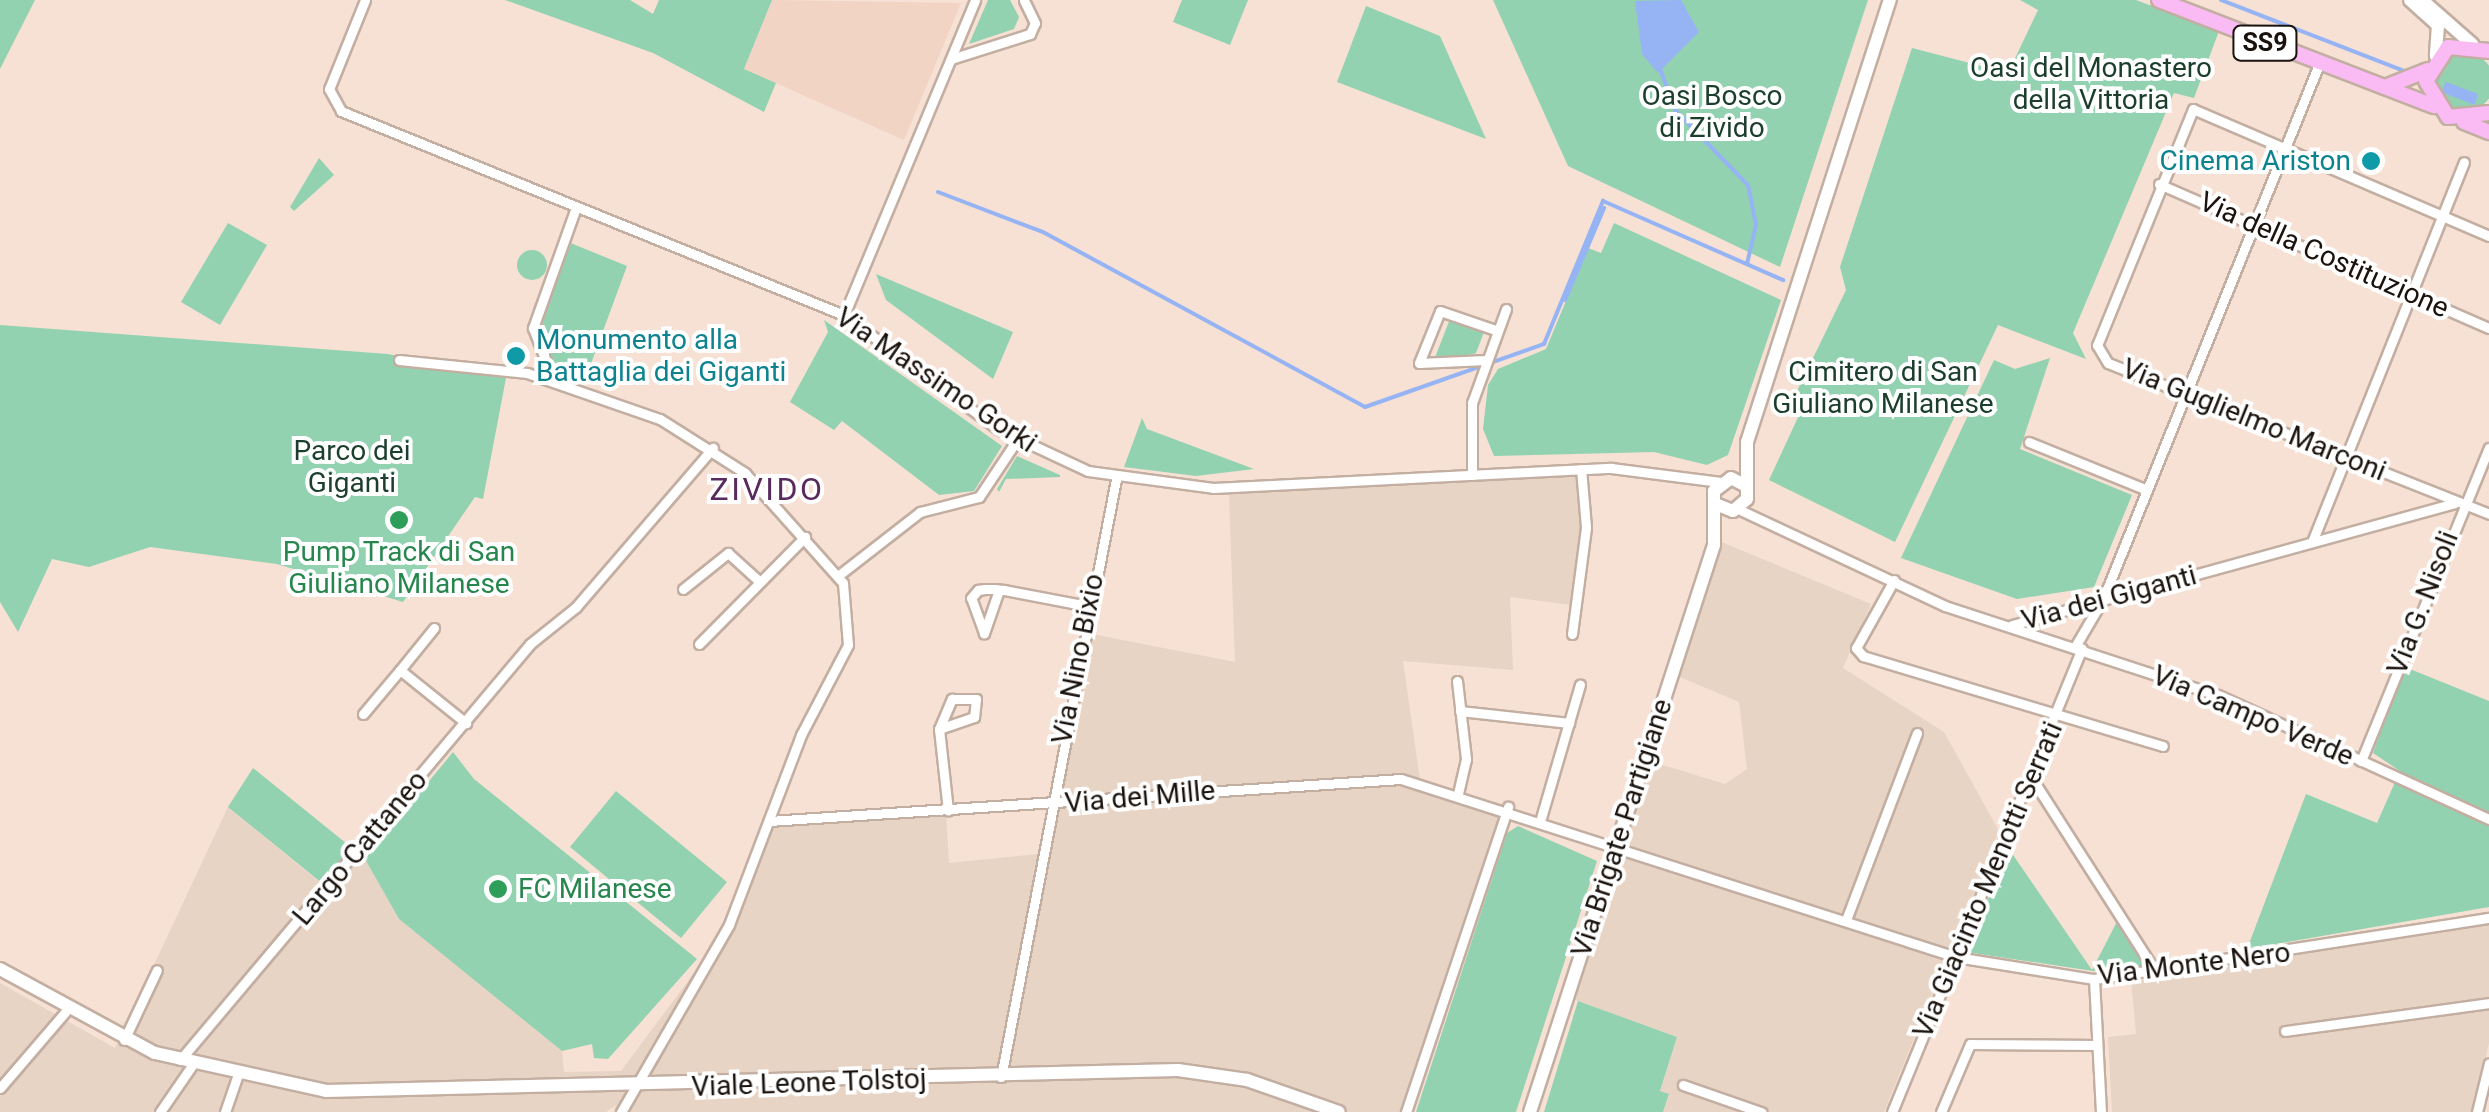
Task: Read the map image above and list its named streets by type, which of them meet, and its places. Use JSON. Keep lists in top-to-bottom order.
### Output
{
  "streets": {
    "main road": ["SS9"],
    "street": [
      "Via della Costituzione",
      "Via Massimo Gorki",
      "Via Guglielmo Marconi",
      "Via dei Giganti",
      "Via G. Nisoli",
      "Via Nino Bixio",
      "Via Campo Verde",
      "Via dei Mille",
      "Via Brigate Partigiane",
      "Largo Cattaneo",
      "Via Giacinto Menotti Serrati",
      "Via Monte Nero",
      "Viale Leone Tolstoj"
    ]
  },
  "crossings": [
    ["SS9", "Via Giacinto Menotti Serrati"],
    ["Via della Costituzione", "Via Guglielmo Marconi"],
    ["Via della Costituzione", "Via Giacinto Menotti Serrati"],
    ["Via Massimo Gorki", "Via Nino Bixio"],
    ["Via Massimo Gorki", "Via Brigate Partigiane"],
    ["Via Guglielmo Marconi", "Via dei Giganti"],
    ["Via Guglielmo Marconi", "Via G. Nisoli"],
    ["Via Guglielmo Marconi", "Via Giacinto Menotti Serrati"],
    ["Via dei Giganti", "Via G. Nisoli"],
    ["Via dei Giganti", "Via Campo Verde"],
    ["Via dei Giganti", "Via Brigate Partigiane"],
    ["Via dei Giganti", "Via Giacinto Menotti Serrati"],
    ["Via G. Nisoli", "Via Campo Verde"],
    ["Via Nino Bixio", "Via dei Mille"],
    ["Via Nino Bixio", "Viale Leone Tolstoj"],
    ["Via Campo Verde", "Via Giacinto Menotti Serrati"],
    ["Via dei Mille", "Via Brigate Partigiane"],
    ["Via dei Mille", "Via Monte Nero"],
    ["Via Brigate Partigiane", "Via Monte Nero"],
    ["Largo Cattaneo", "Viale Leone Tolstoj"],
    ["Via Giacinto Menotti Serrati", "Via Monte Nero"]
  ],
  "districts": ["ZIVIDO"],
  "parks": [
    "Oasi del Monastero della Vittoria",
    "Oasi Bosco di Zivido",
    "Cimitero di San Giuliano Milanese",
    "Parco dei Giganti"
  ],
  "places": [
    "Cinema Ariston",
    "Monumento alla Battaglia dei Giganti",
    "Pump Track di San Giuliano Milanese",
    "FC Milanese"
  ]
}
